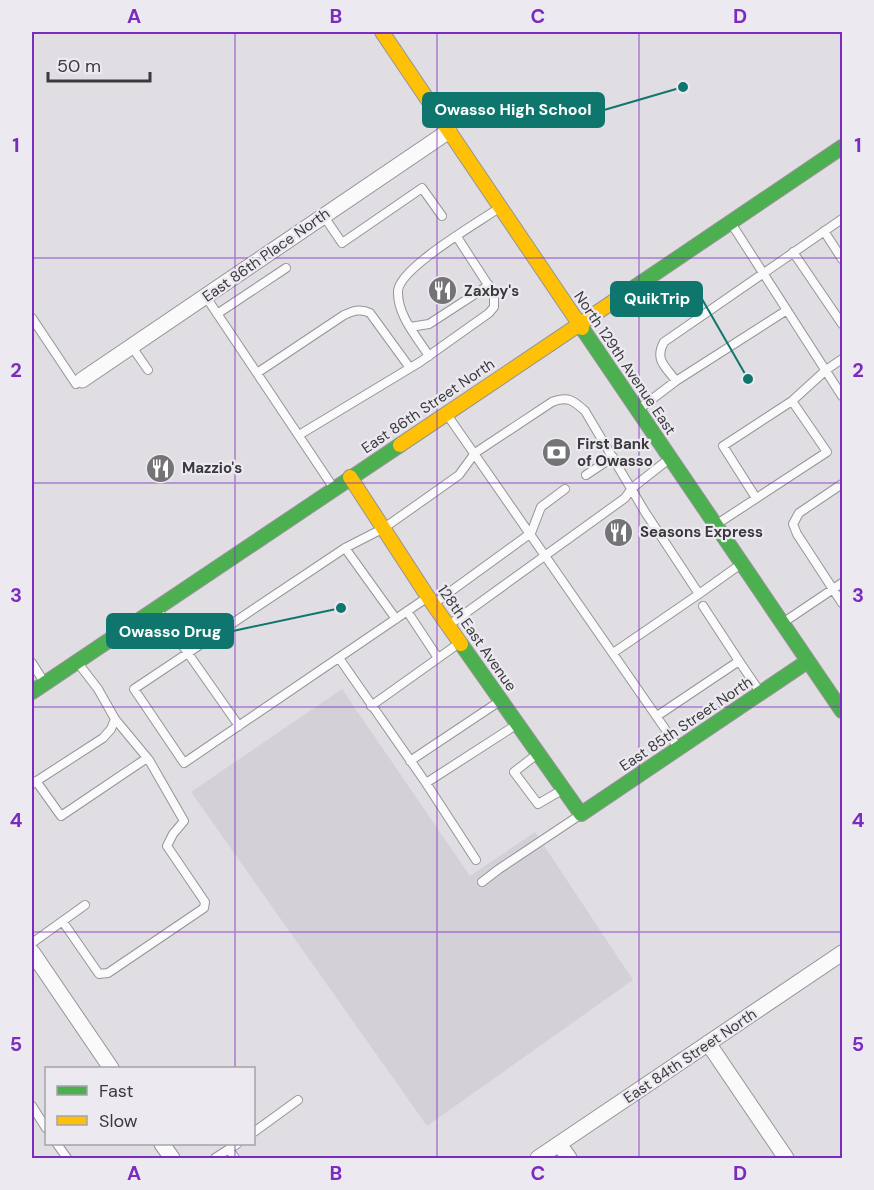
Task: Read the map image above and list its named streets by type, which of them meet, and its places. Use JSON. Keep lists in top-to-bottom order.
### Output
{
  "streets": {
    "main road": [
      "North 129th Avenue East",
      "East 86th Street North",
      "128th East Avenue",
      "East 85th Street North"
    ],
    "street": ["East 86th Place North", "East 84th Street North"]
  },
  "crossings": [
    ["East 86th Place North", "North 129th Avenue East"],
    ["North 129th Avenue East", "East 86th Street North"],
    ["North 129th Avenue East", "East 85th Street North"],
    ["East 86th Street North", "128th East Avenue"],
    ["128th East Avenue", "East 85th Street North"]
  ],
  "places": {
    "other": ["Owasso High School", "QuikTrip", "Owasso Drug"],
    "restaurant": ["Zaxby's", "Mazzio's", "Seasons Express"],
    "bank": ["First Bank of Owasso"]
  },
  "legend": ["Fast", "Slow"],
  "scale_bar": "50 m",
  "grid": {
    "columns": [
      "A",
      "B",
      "C",
      "D"
    ],
    "rows": [
      "1",
      "2",
      "3",
      "4",
      "5"
    ]
  }
}
